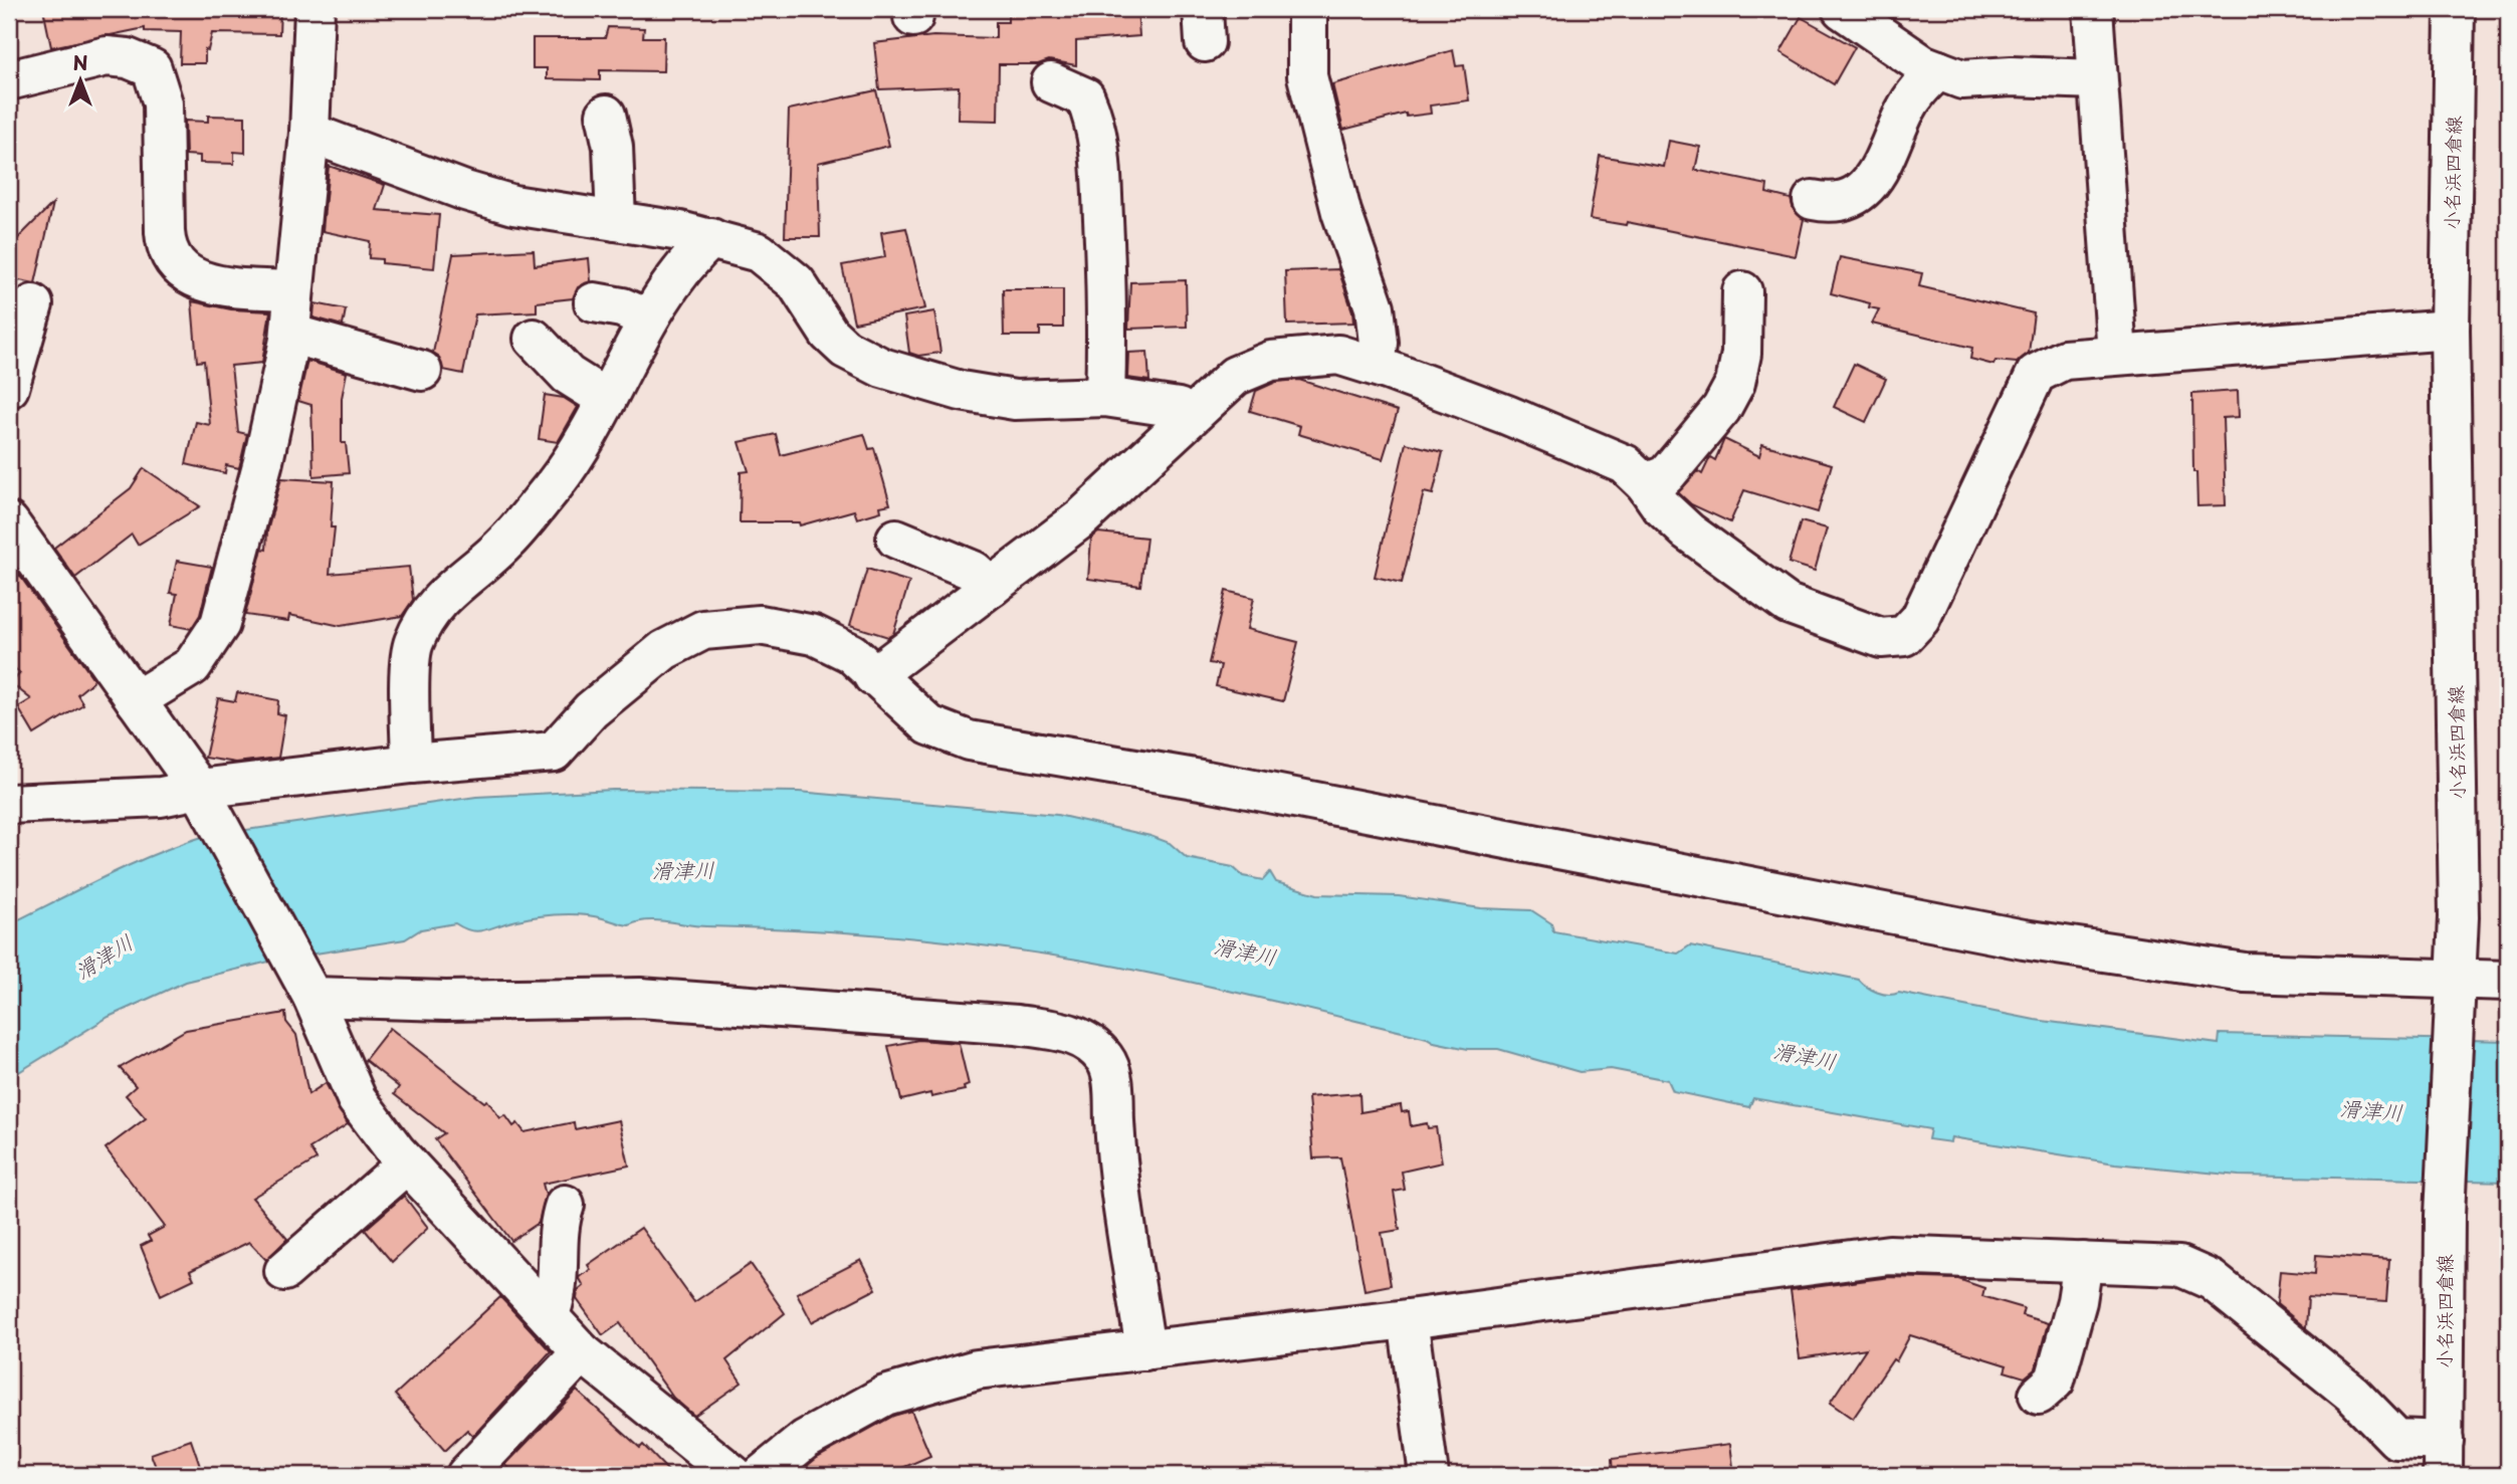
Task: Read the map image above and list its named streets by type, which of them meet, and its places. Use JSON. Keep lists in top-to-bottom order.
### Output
{
  "streets": {
    "street": ["小名浜四倉線"]
  },
  "water": ["滑津川"],
  "north": "top"
}
